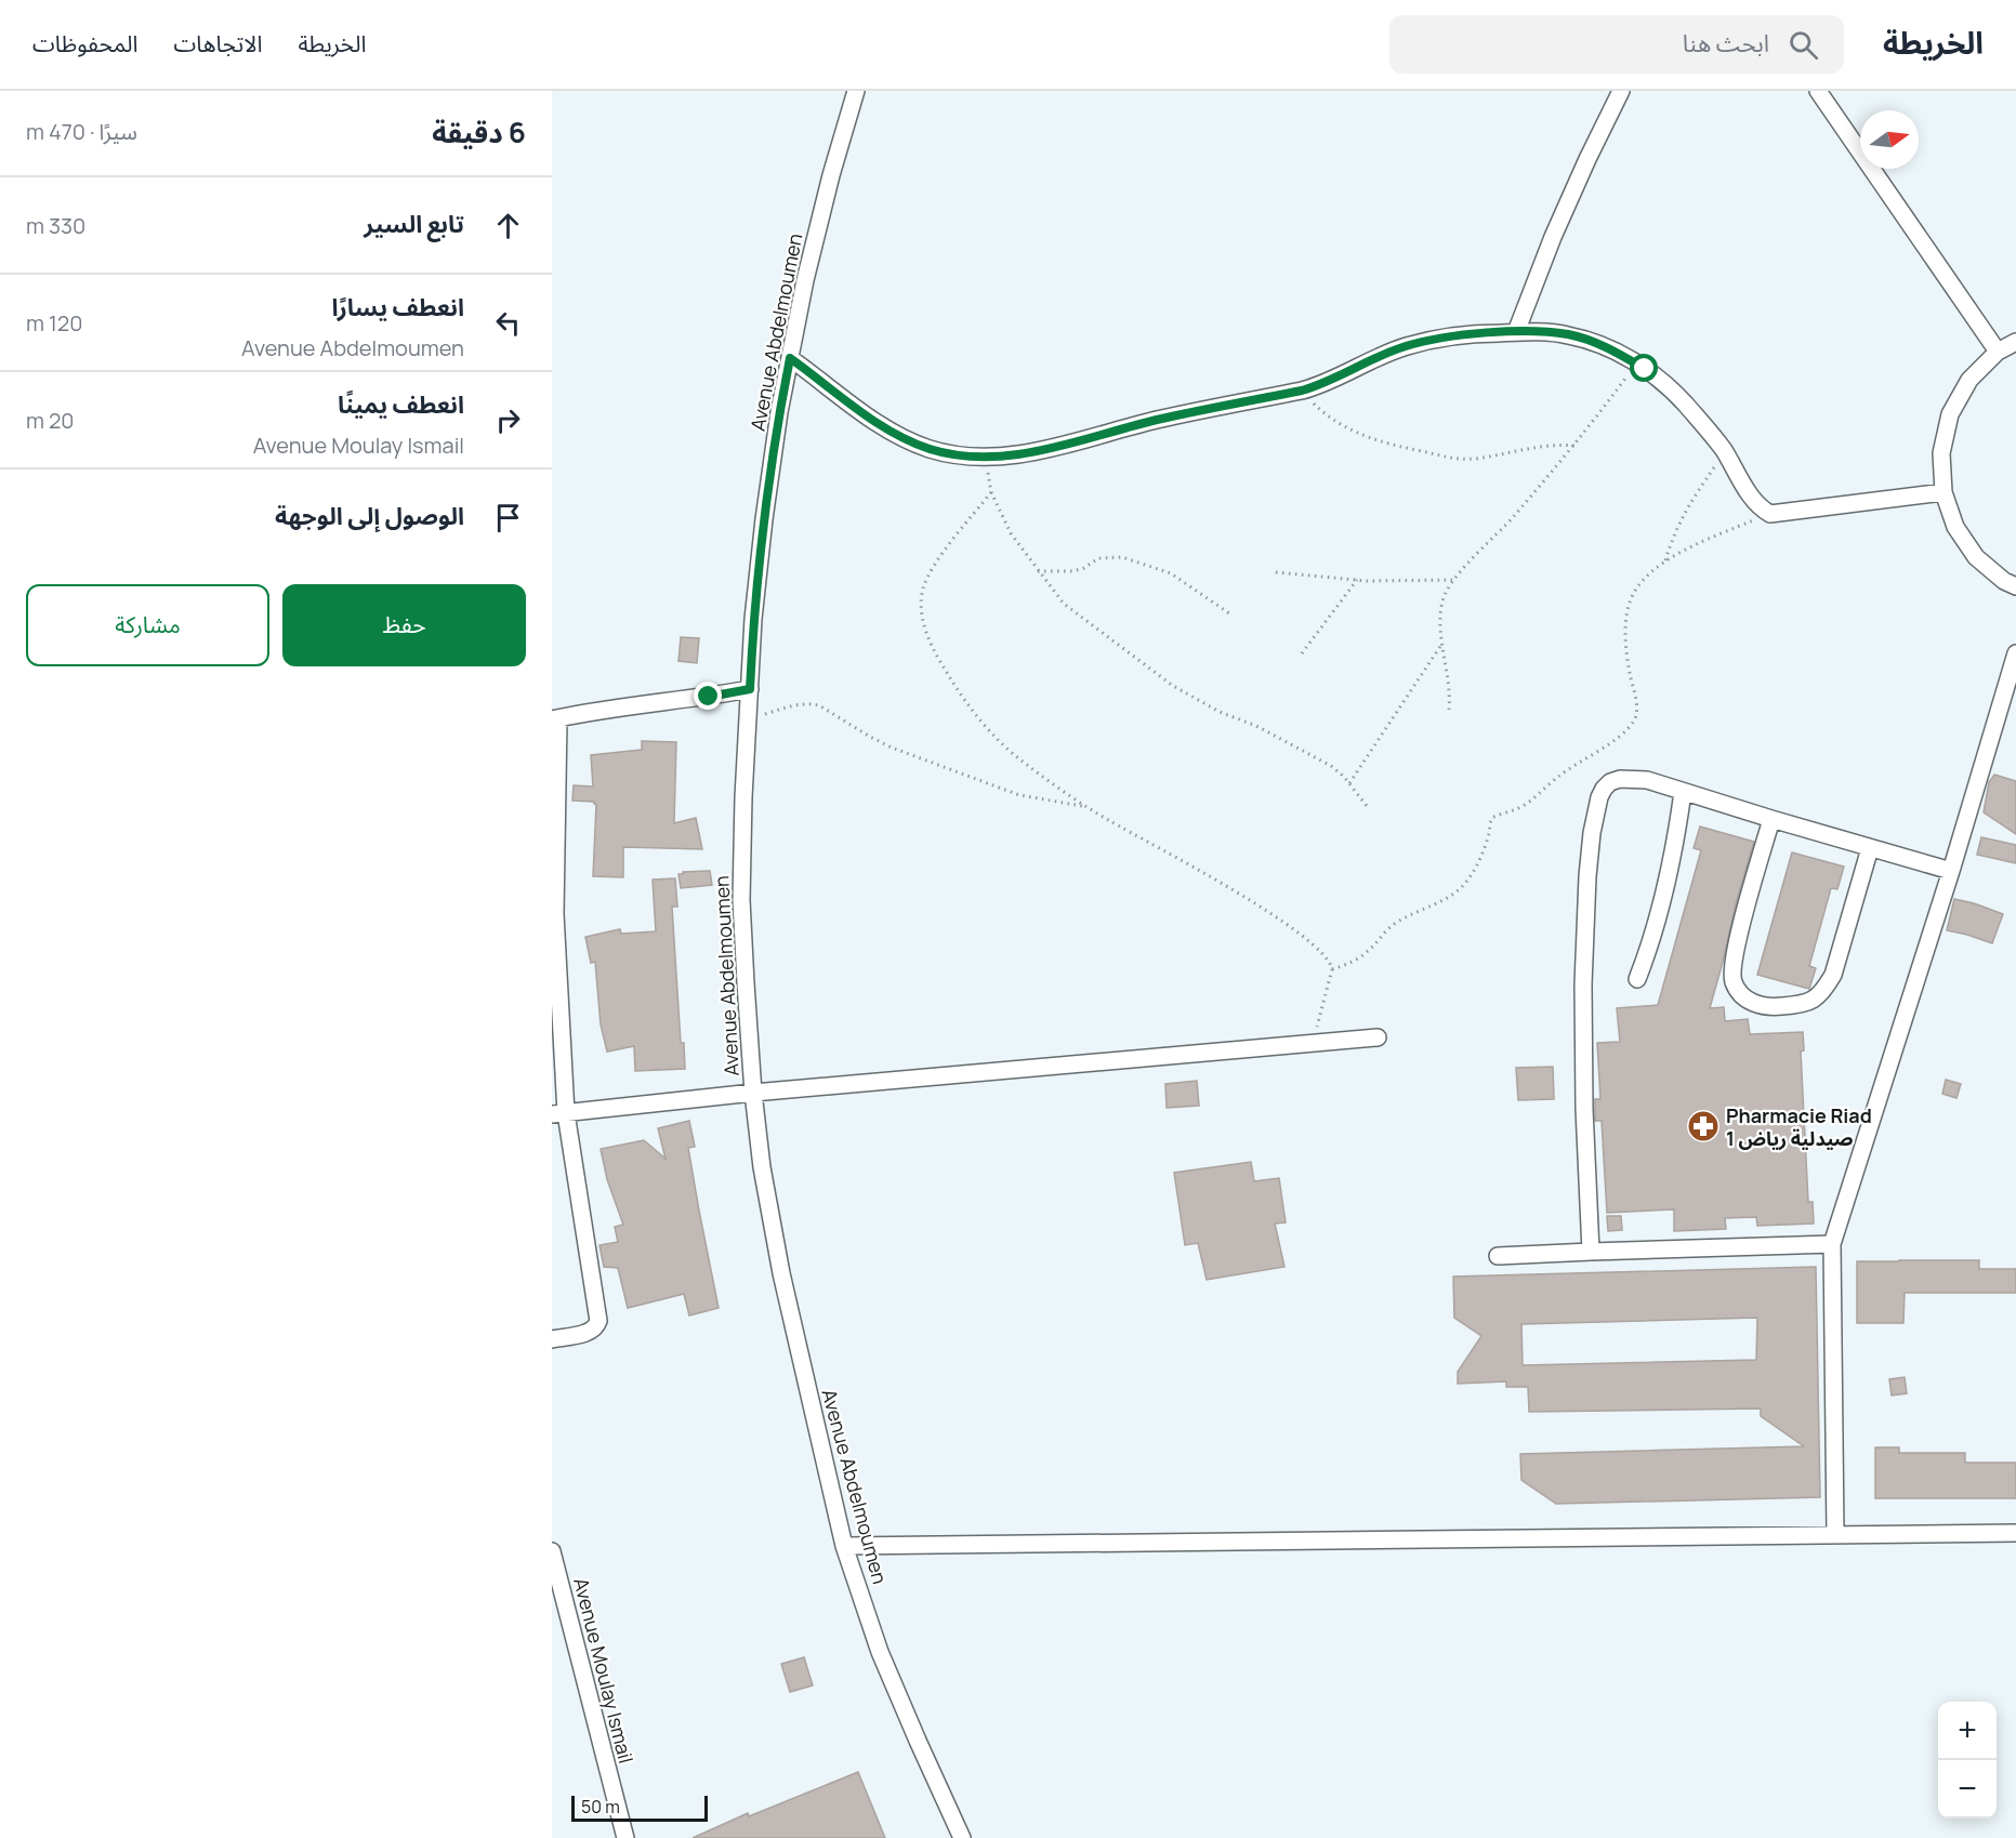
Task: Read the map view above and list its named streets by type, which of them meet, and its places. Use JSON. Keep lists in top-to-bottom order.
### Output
{
  "streets": {
    "street": ["Avenue Abdelmoumen", "Avenue Moulay Ismail"]
  },
  "places": {
    "pharmacy": ["Pharmacie Riad 1 صيدلية رياض"]
  },
  "scale_bar": "50 m",
  "north": "right",
  "page": {
    "header": "الخريطة",
    "search": "ابحث هنا",
    "nav": ["الخريطة", "الاتجاهات", "المحفوظات"],
    "heading": ["6 دقيقة", "سيرًا · 470 m"],
    "list": [
      ["تابع السير", "330 m"],
      ["انعطف يسارًا", "Avenue Abdelmoumen", "120 m"],
      ["انعطف يمينًا", "Avenue Moulay Ismail", "20 m"],
      "الوصول إلى الوجهة"
    ],
    "buttons": ["حفظ", "مشاركة"],
    "map_buttons": ["+", "−"],
    "scale": "50 m"
  }
}
